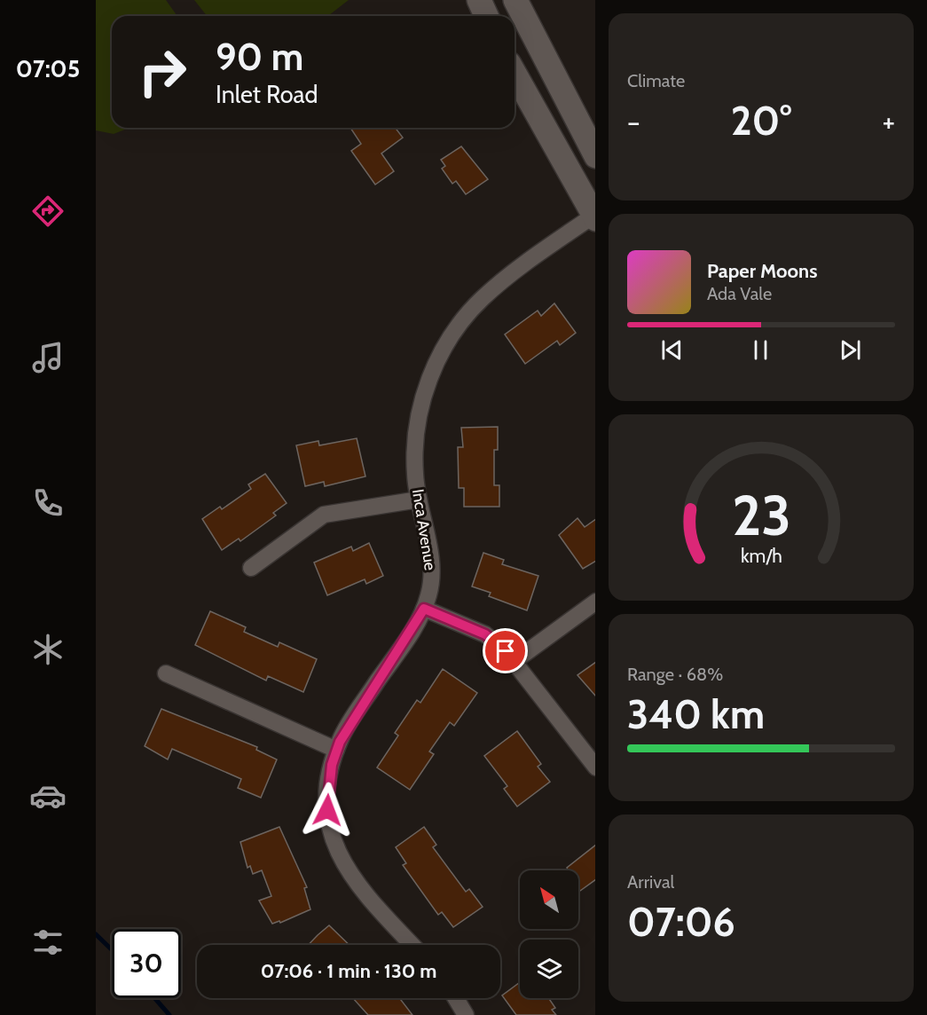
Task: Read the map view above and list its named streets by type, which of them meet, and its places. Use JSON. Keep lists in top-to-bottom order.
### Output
{
  "streets": {
    "street": ["Inca Avenue"]
  },
  "north": "top left",
  "page": {
    "tabs": "07:05",
    "tile": [
      "Climate",
      ["Range · 68%", "340 km"],
      ["Arrival", "07:06"]
    ],
    "turn": ["90 m", "Inlet Road"],
    "heat": ["−", "20°", "+"],
    "song": ["Paper Moons", "Ada Vale"],
    "limit": "30",
    "trip": "07:06 · 1 min · 130 m",
    "gauge": ["23", "km/h"]
  }
}
